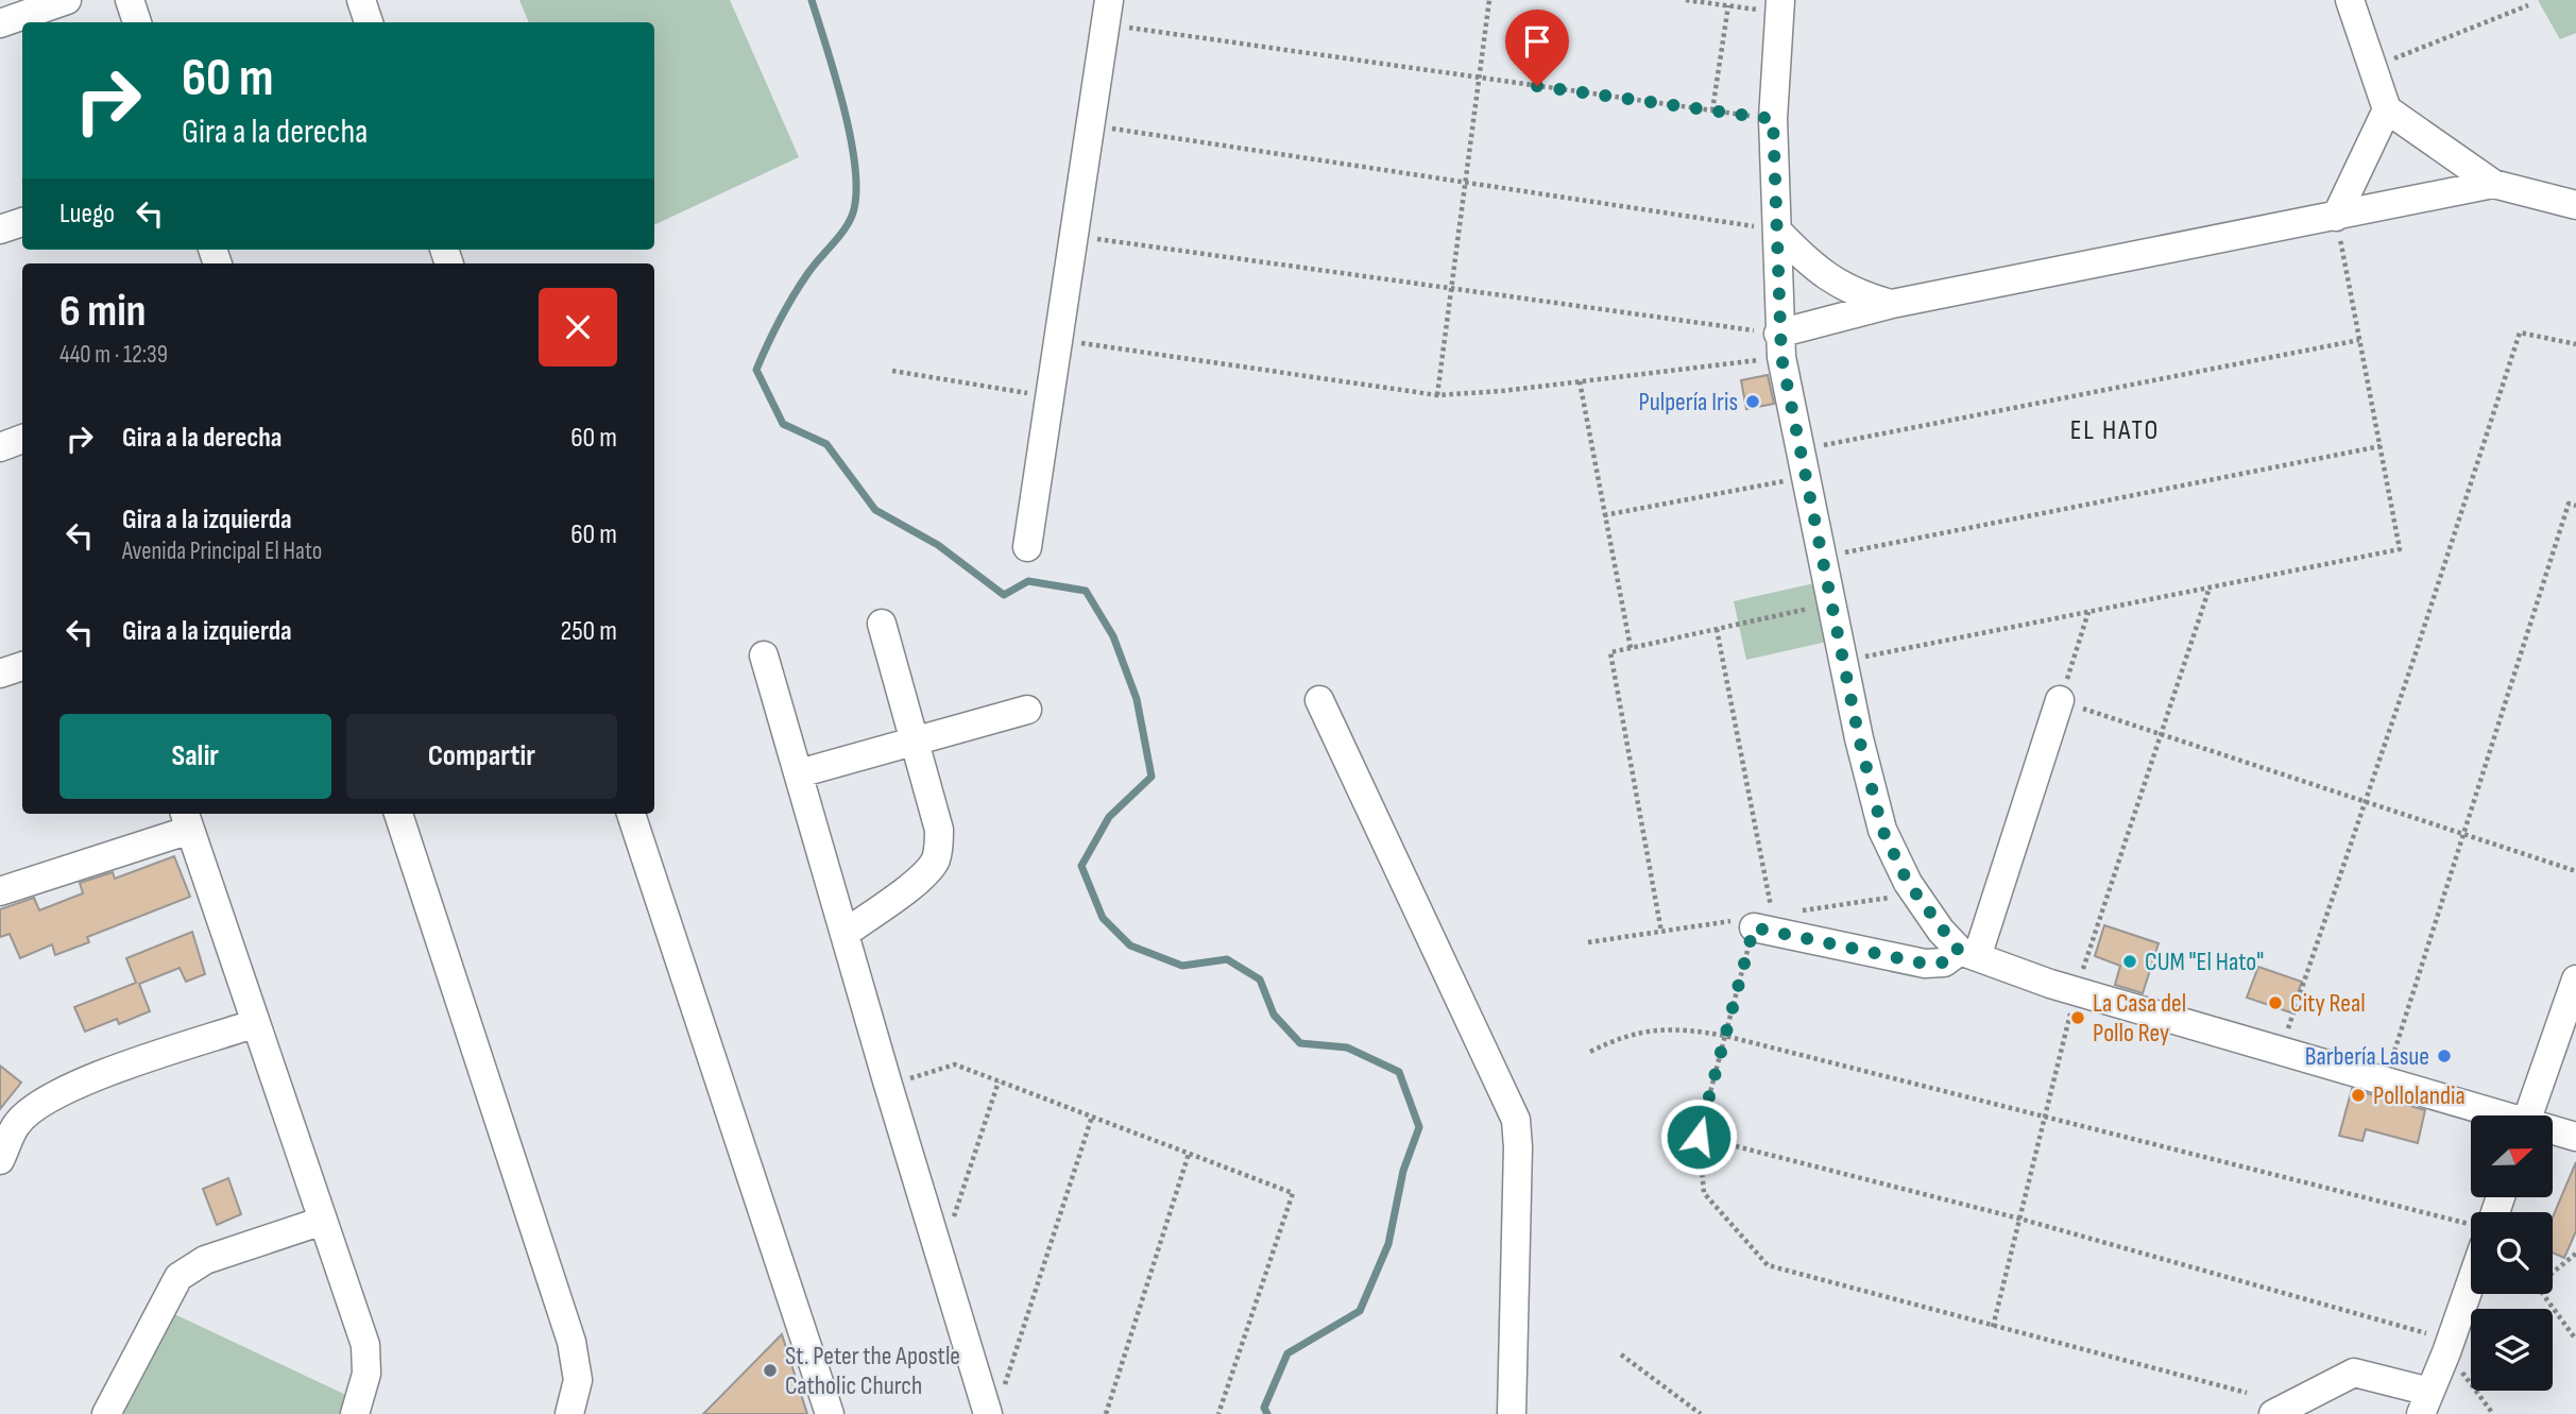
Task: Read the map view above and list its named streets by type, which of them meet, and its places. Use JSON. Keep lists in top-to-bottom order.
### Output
{
  "districts": ["EL HATO"],
  "places": [
    "Pulpería Iris",
    "CUM \"El Hato\"",
    "City Real",
    "La Casa del Pollo Rey",
    "Barbería Lasue",
    "Pollolandia",
    "St. Peter the Apostle Catholic Church"
  ],
  "north": "right",
  "page": {
    "turn": ["60 m", "Gira a la derecha"],
    "then": "Luego",
    "heading": ["6 min", "440 m · 12:39"],
    "list": [
      {
        "name": "Gira a la derecha",
        "value": "60 m"
      },
      {
        "name": "Gira a la izquierda",
        "note": "Avenida Principal El Hato",
        "value": "60 m"
      },
      {
        "name": "Gira a la izquierda",
        "value": "250 m"
      }
    ],
    "buttons": ["Salir", "Compartir"]
  }
}
